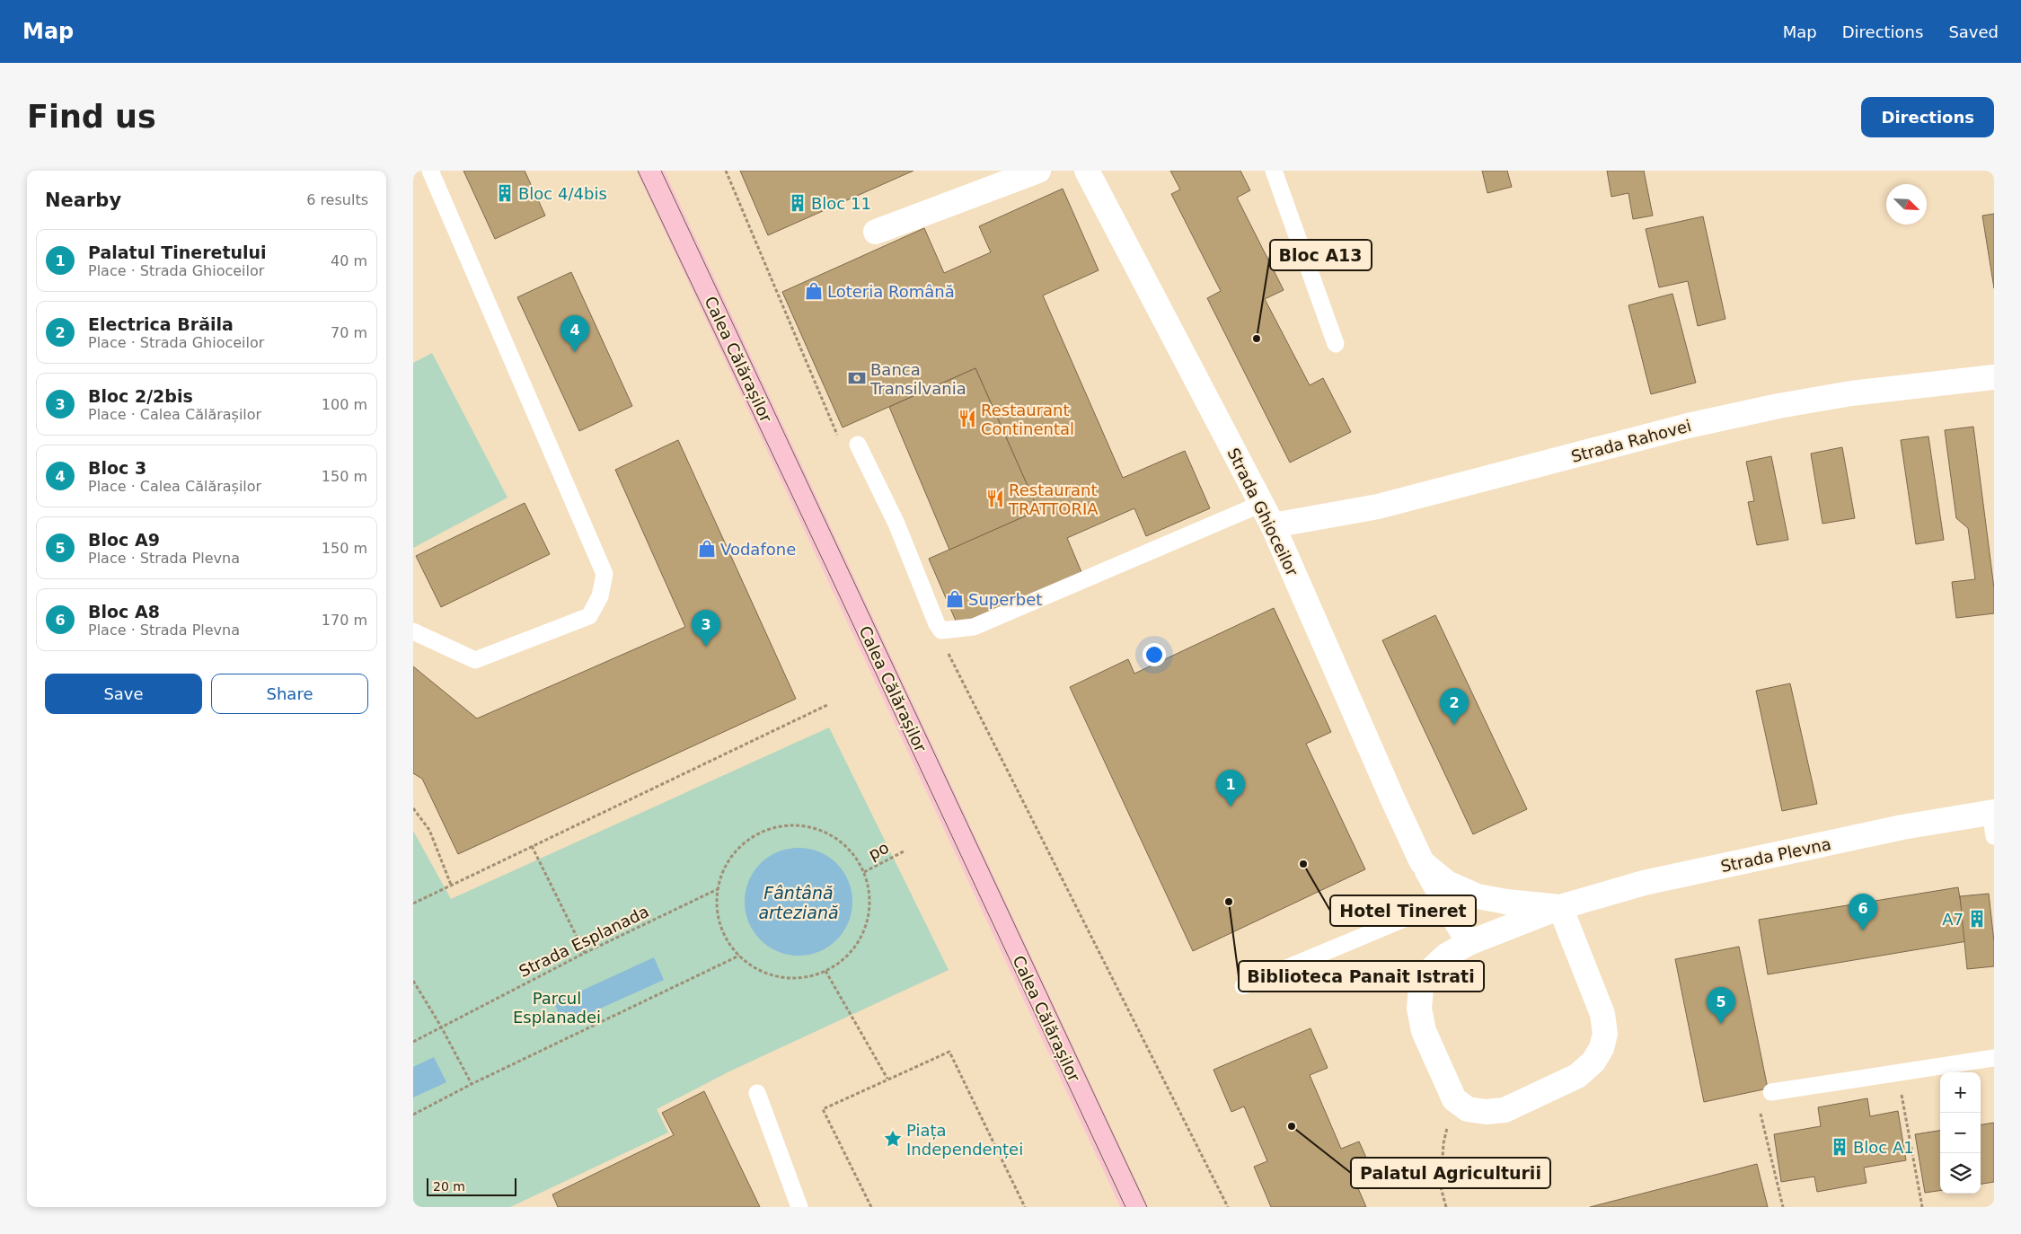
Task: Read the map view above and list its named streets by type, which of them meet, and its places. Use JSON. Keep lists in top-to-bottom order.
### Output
{
  "streets": {
    "main road": ["Calea Călărașilor"],
    "street": ["Strada Rahovei", "Strada Ghioceilor", "Strada Plevna"],
    "path": ["po", "Strada Esplanada"]
  },
  "crossings": [
    ["Strada Rahovei", "Strada Ghioceilor"],
    ["Strada Ghioceilor", "Strada Plevna"],
    ["po", "Strada Esplanada"]
  ],
  "water": ["Fântână arteziană"],
  "parks": ["Parcul Esplanadei"],
  "places": {
    "building": [
      "Bloc 4/4bis",
      "Bloc 11",
      "A7",
      "Bloc A1"
    ],
    "shop": ["Loteria Română", "Vodafone", "Superbet"],
    "other": [
      "Bloc A13",
      "Hotel Tineret",
      "Biblioteca Panait Istrati",
      "Palatul Agriculturii"
    ],
    "bank": ["Banca Transilvania"],
    "restaurant": ["Restaurant Continental", "Restaurant TRATTORIA"],
    "place": ["Piața Independenței"]
  },
  "scale_bar": "20 m",
  "north": "bottom right",
  "page": {
    "header": "Map",
    "nav": ["Map", "Directions", "Saved"],
    "buttons": [
      "Directions",
      ["Save", "Share"]
    ],
    "title": "Find us",
    "heading": ["Nearby", "6 results"],
    "list": [
      {
        "mark": "1",
        "name": "Palatul Tineretului",
        "note": "Place · Strada Ghioceilor",
        "value": "40 m"
      },
      {
        "mark": "2",
        "name": "Electrica Brăila",
        "note": "Place · Strada Ghioceilor",
        "value": "70 m"
      },
      {
        "mark": "3",
        "name": "Bloc 2/2bis",
        "note": "Place · Calea Călărașilor",
        "value": "100 m"
      },
      {
        "mark": "4",
        "name": "Bloc 3",
        "note": "Place · Calea Călărașilor",
        "value": "150 m"
      },
      {
        "mark": "5",
        "name": "Bloc A9",
        "note": "Place · Strada Plevna",
        "value": "150 m"
      },
      {
        "mark": "6",
        "name": "Bloc A8",
        "note": "Place · Strada Plevna",
        "value": "170 m"
      }
    ],
    "pins": [
      "4",
      "3",
      "2",
      "1",
      "6",
      "5"
    ],
    "map_buttons": ["+", "−"],
    "scale": "20 m"
  }
}
